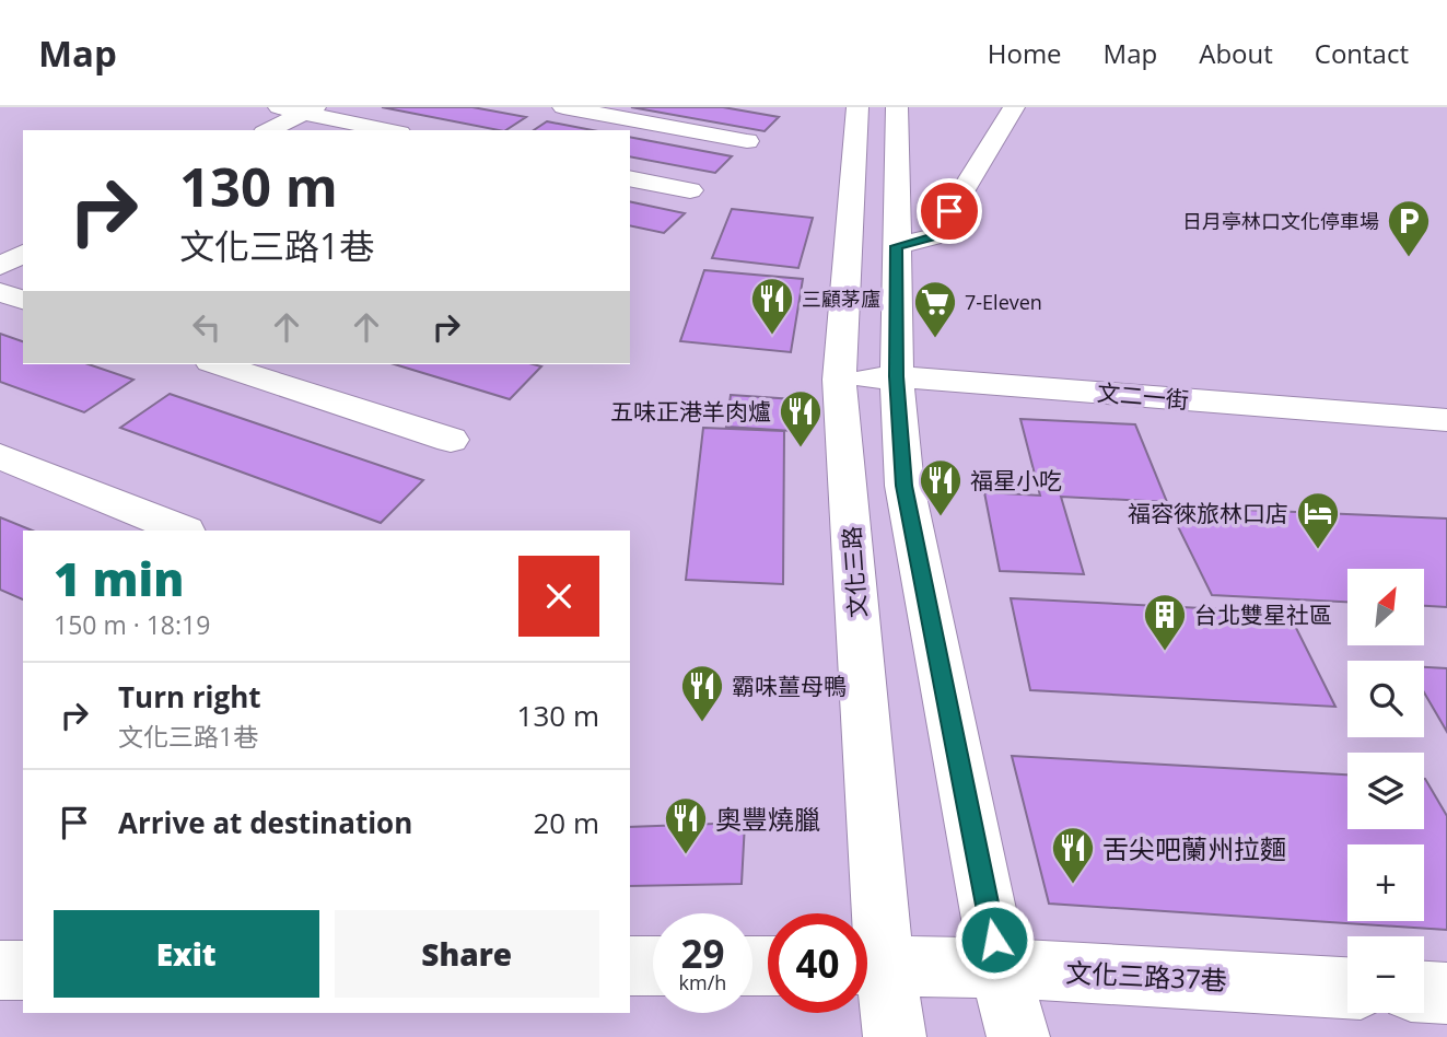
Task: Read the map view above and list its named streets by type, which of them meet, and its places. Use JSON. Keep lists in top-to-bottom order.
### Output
{
  "streets": {
    "street": ["文二一街", "文化三路", "文化三路37巷"]
  },
  "crossings": [
    ["文二一街", "文化三路"],
    ["文化三路", "文化三路37巷"]
  ],
  "places": {
    "parking": ["日月亭林口文化停車場"],
    "restaurant": [
      "三顧茅廬",
      "五味正港羊肉爐",
      "福星小吃",
      "霸味薑母鴨",
      "奧豐燒臘",
      "舌尖吧蘭州拉麵"
    ],
    "supermarket": ["7-Eleven"],
    "hotel": ["福容徠旅林口店"],
    "building": ["台北雙星社區"]
  },
  "north": "top right",
  "page": {
    "header": "Map",
    "nav": [
      "Home",
      "Map",
      "About",
      "Contact"
    ],
    "turn": ["130 m", "文化三路1巷"],
    "heading": ["1 min", "150 m · 18:19"],
    "map_buttons": ["+", "−"],
    "list": [
      {
        "name": "Turn right",
        "note": "文化三路1巷",
        "value": "130 m"
      },
      {
        "name": "Arrive at destination",
        "value": "20 m"
      }
    ],
    "buttons": ["Exit", "Share"],
    "speed": "29 km/h",
    "limit": "40"
  }
}
